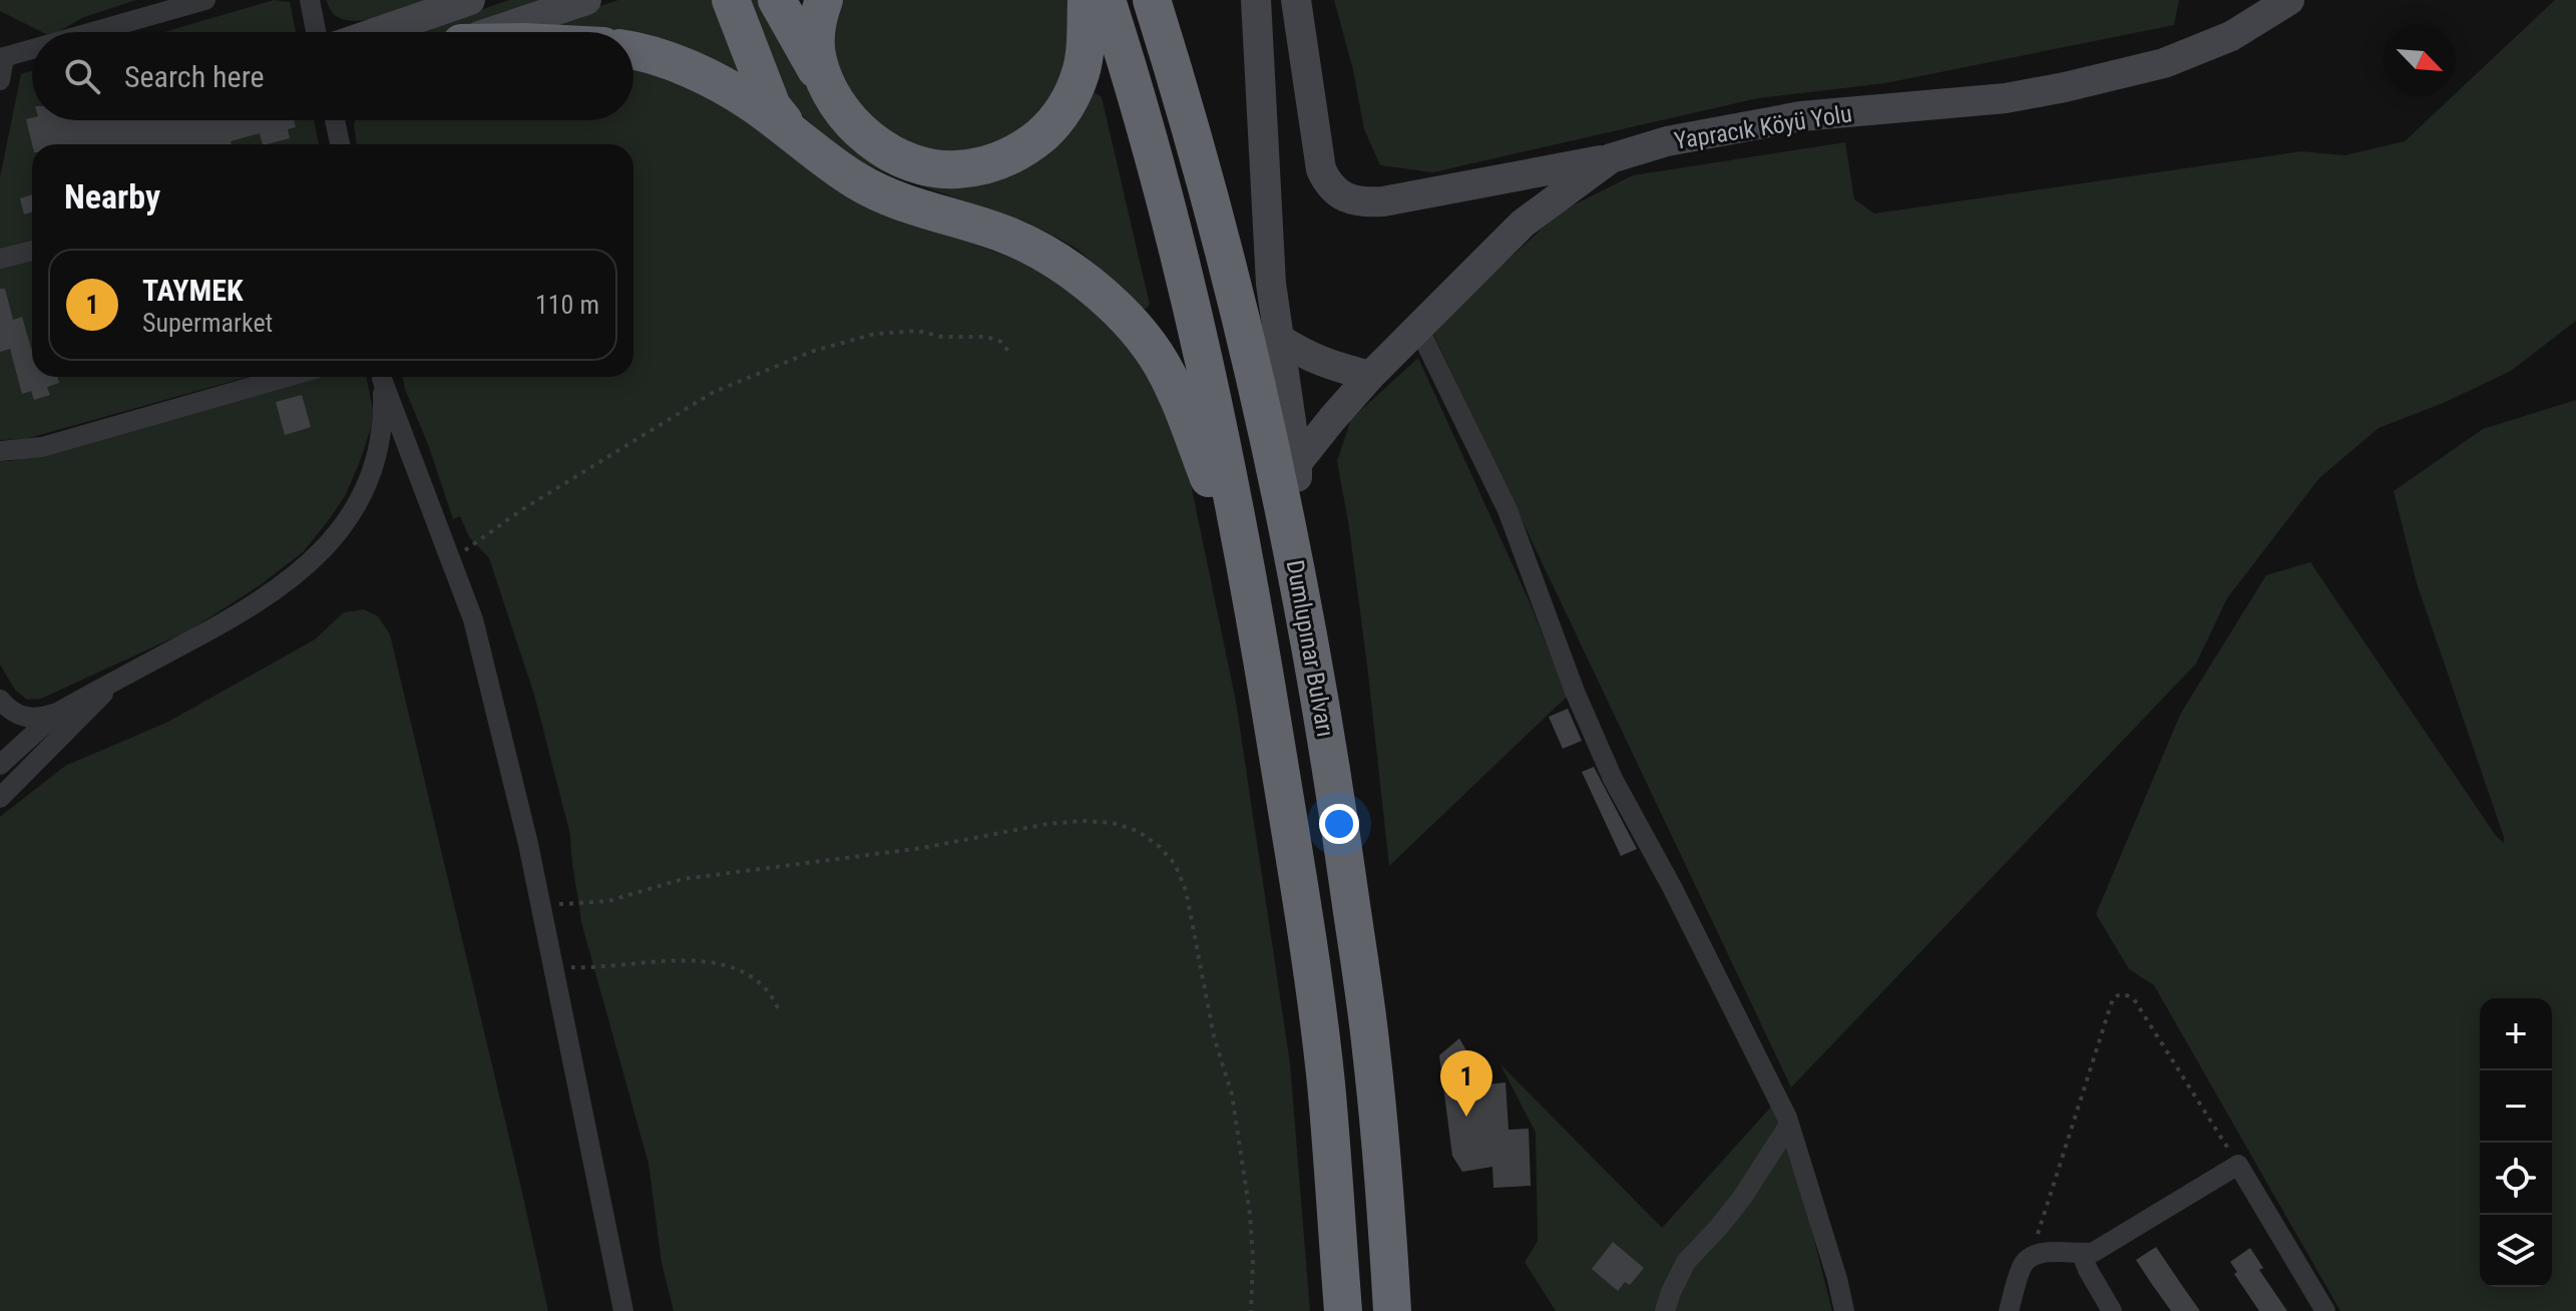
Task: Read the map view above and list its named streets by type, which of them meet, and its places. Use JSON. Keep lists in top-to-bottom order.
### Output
{
  "streets": {
    "highway": ["Dumlupınar Bulvarı"],
    "main road": ["Yapracık Köyü Yolu"]
  },
  "north": "bottom right",
  "page": {
    "search": "Search here",
    "heading": "Nearby",
    "list": [
      {
        "mark": "1",
        "name": "TAYMEK",
        "note": "Supermarket",
        "value": "110 m"
      }
    ],
    "map_buttons": ["+", "−"],
    "pins": "1"
  }
}
